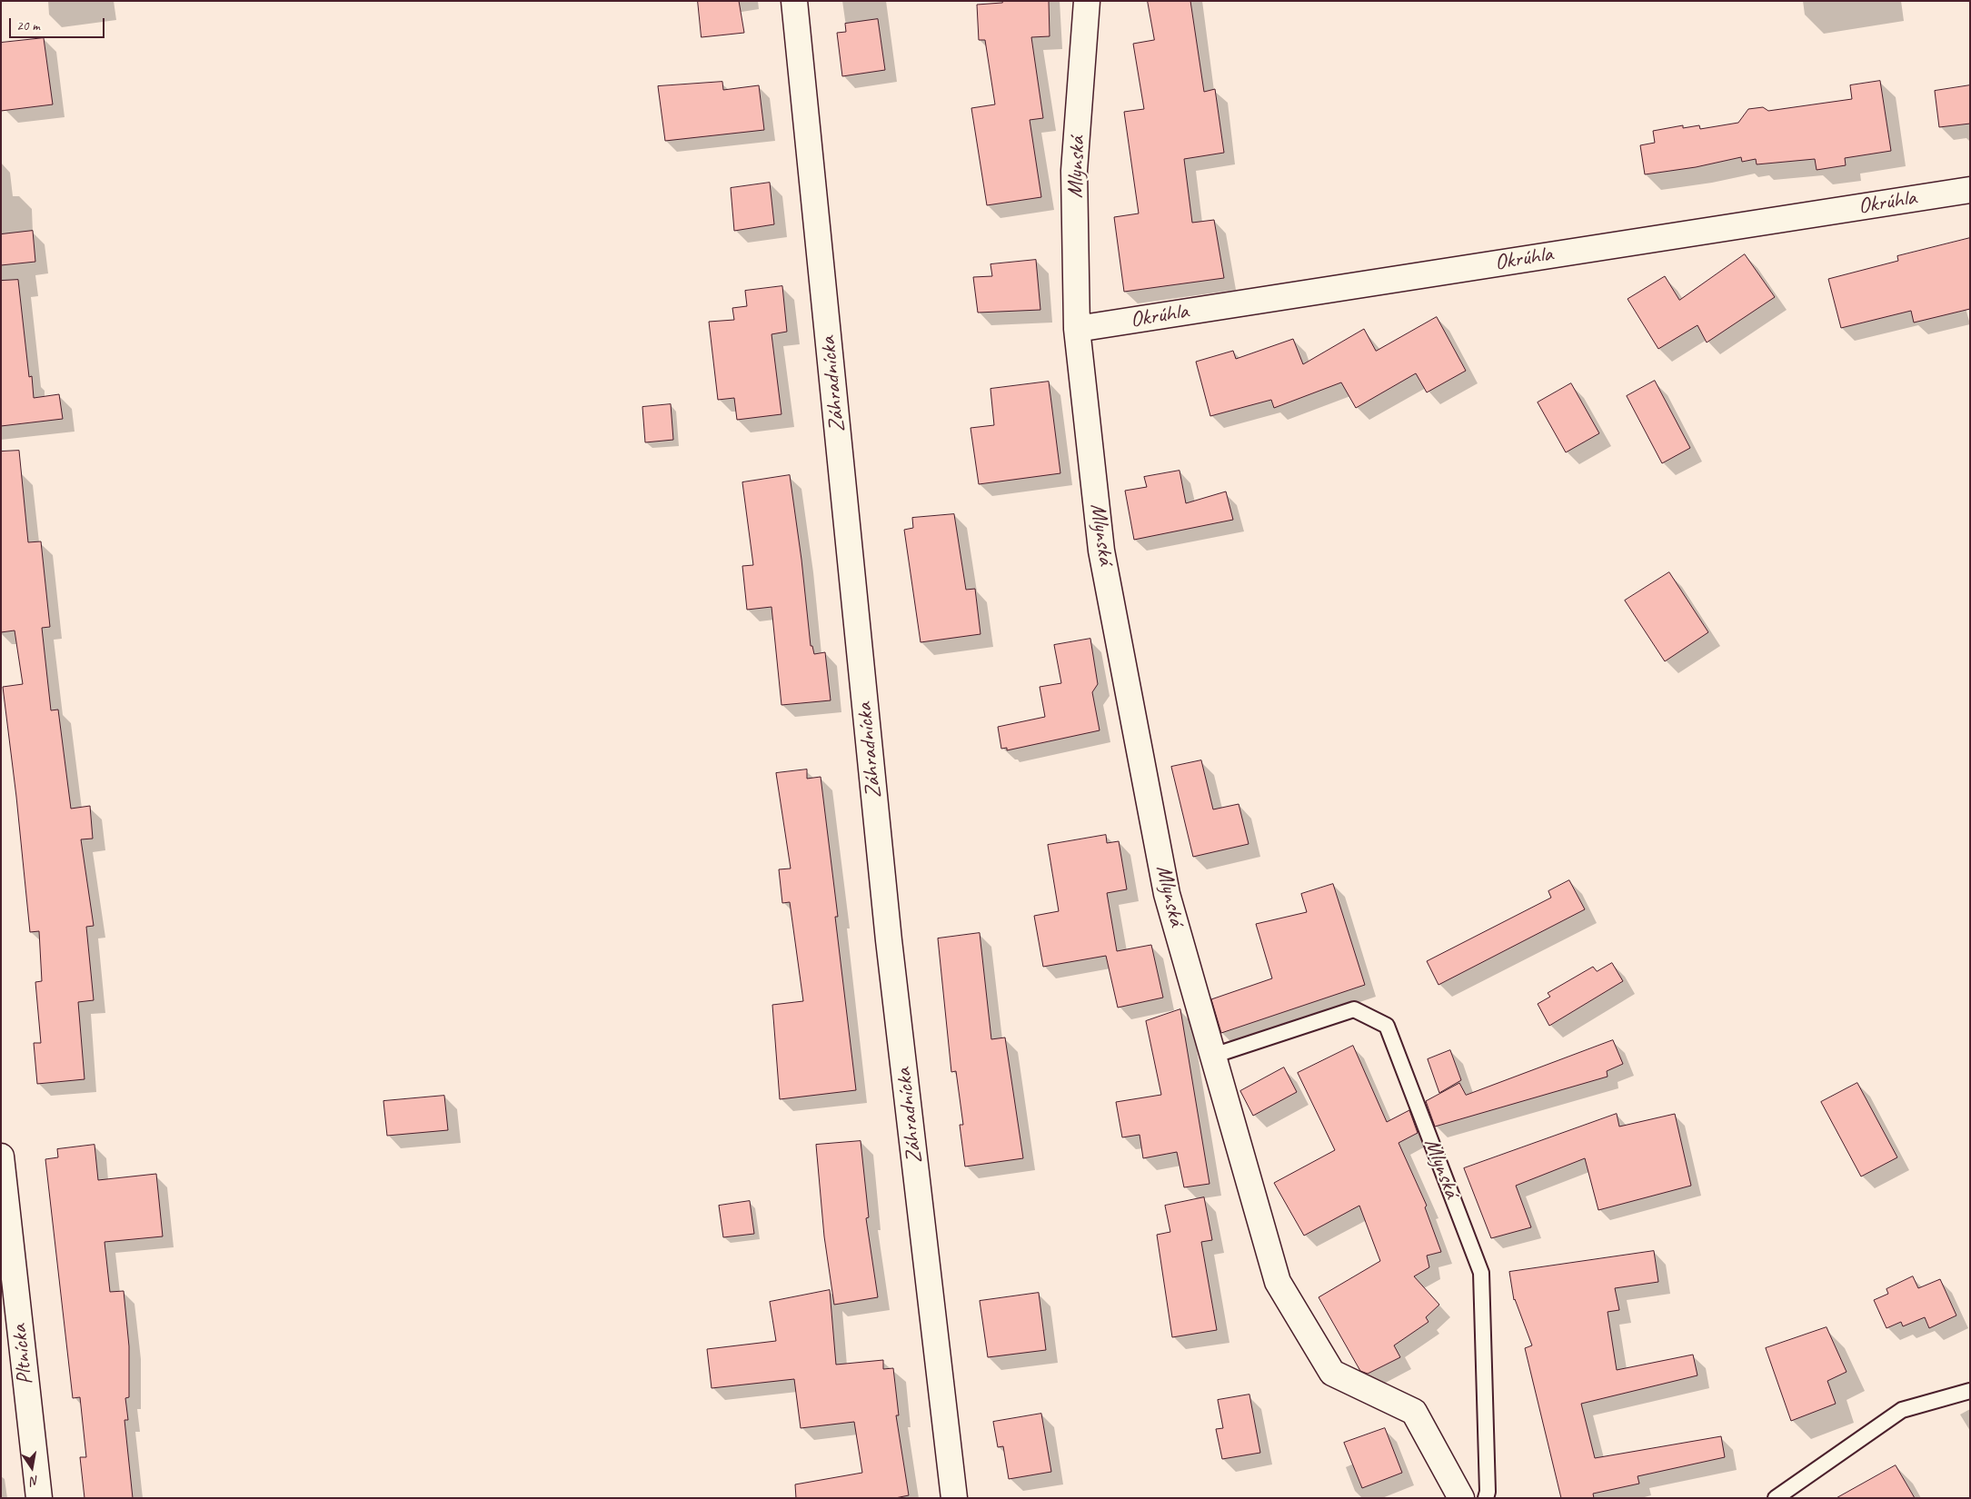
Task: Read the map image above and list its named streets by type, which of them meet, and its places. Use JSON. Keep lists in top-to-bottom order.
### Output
{
  "streets": {
    "street": [
      "Mlynská",
      "Okrúhla",
      "Záhradnícka",
      "Pltnícka"
    ]
  },
  "crossings": [
    ["Mlynská", "Okrúhla"]
  ],
  "scale_bar": "20 m",
  "north": "bottom"
}
